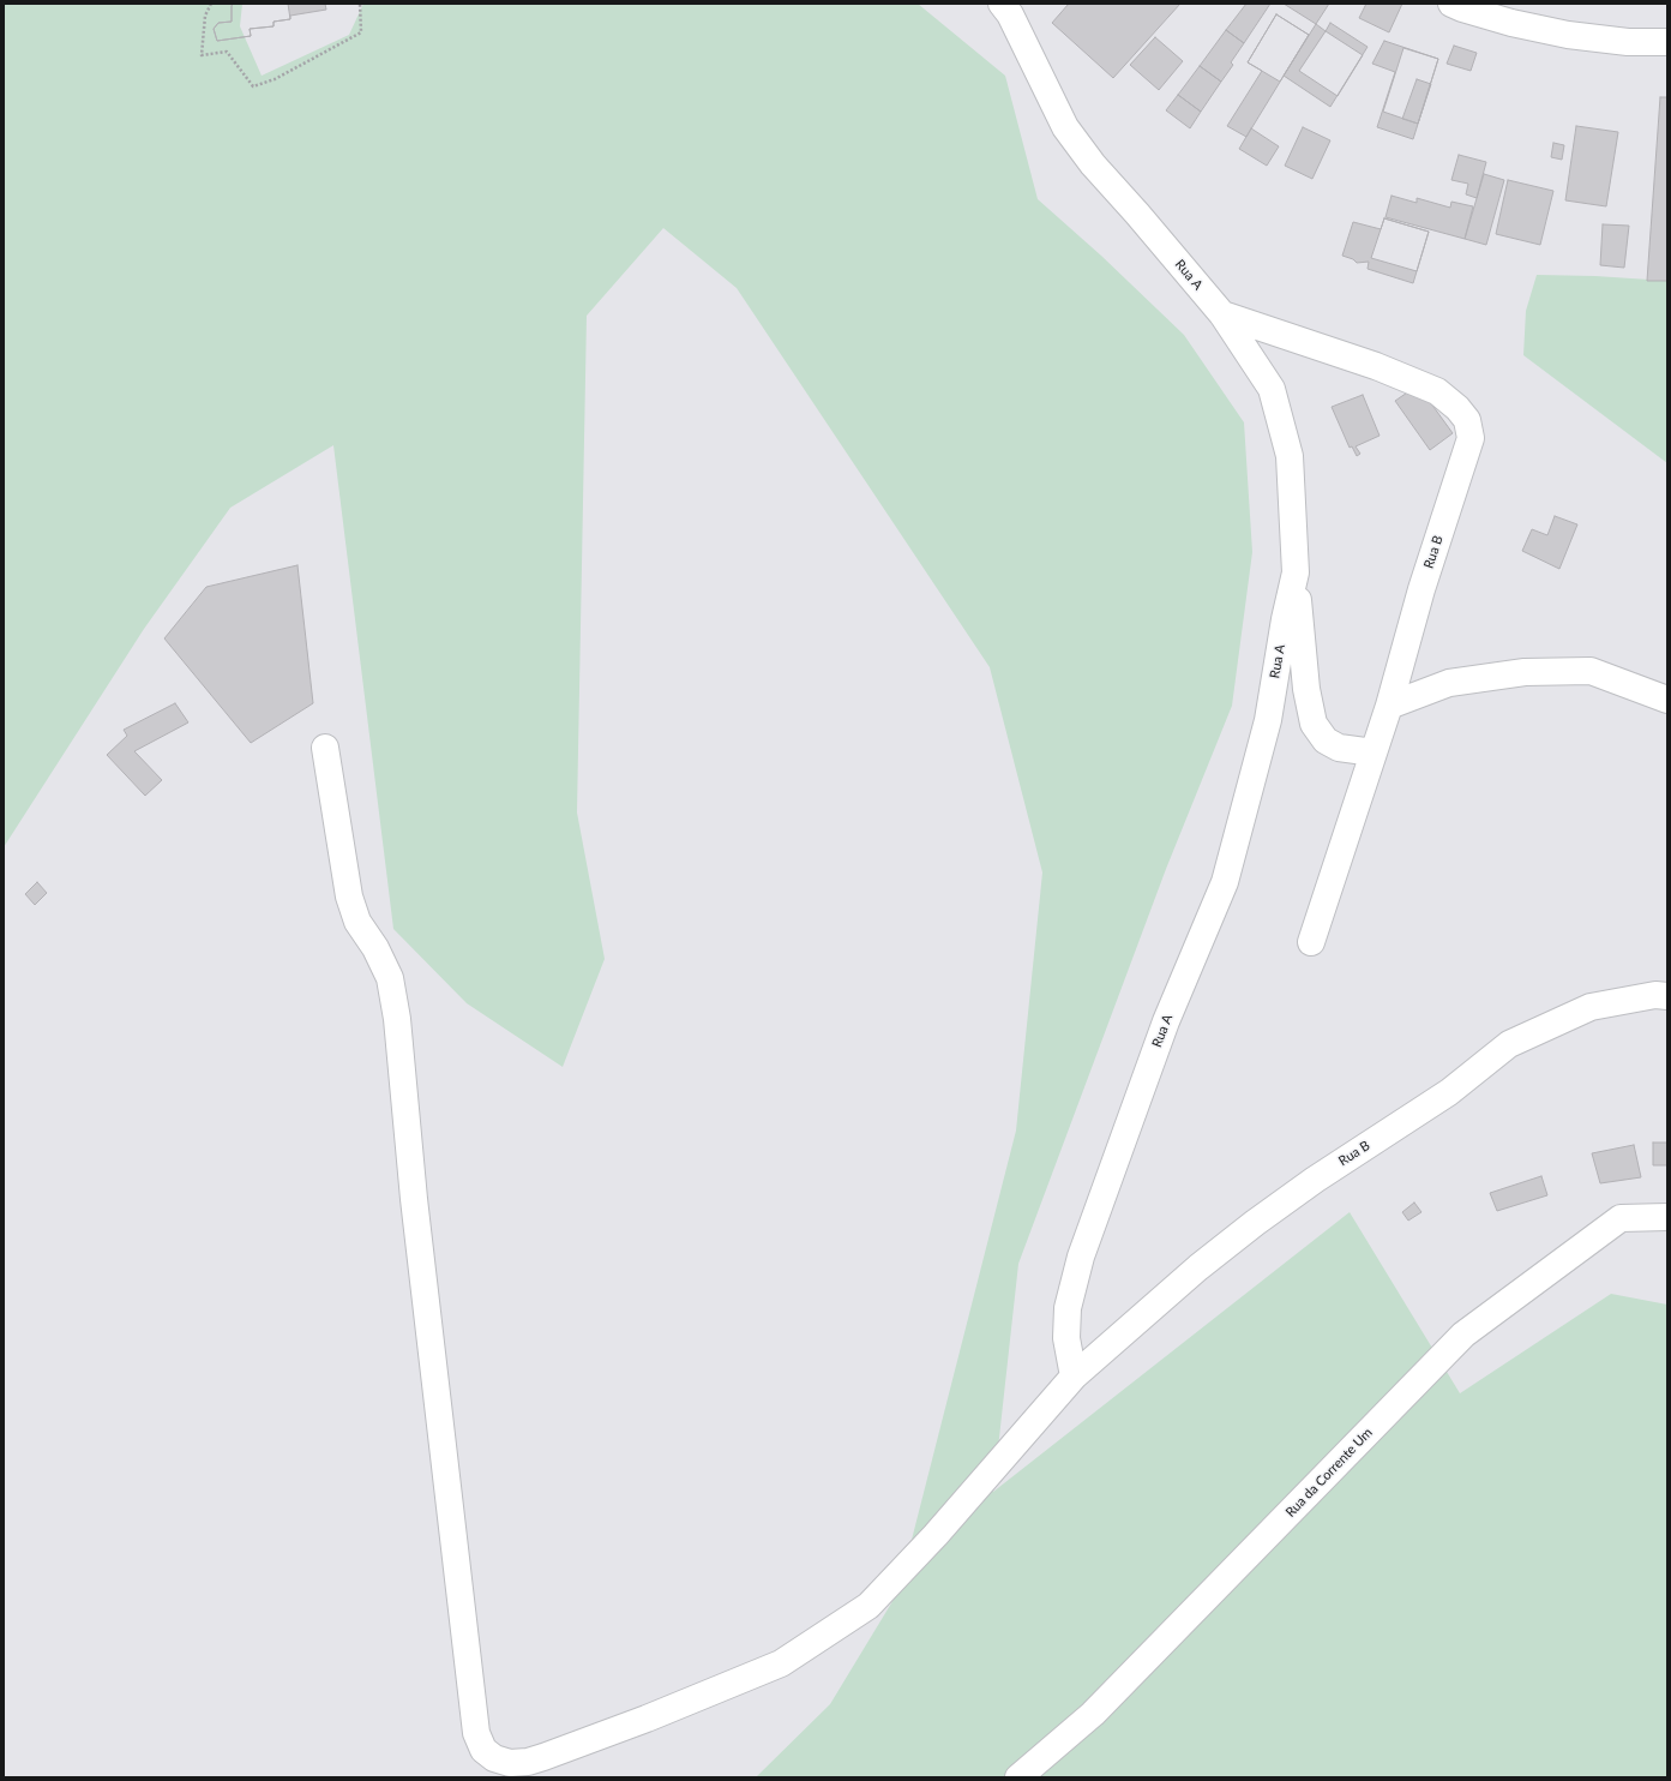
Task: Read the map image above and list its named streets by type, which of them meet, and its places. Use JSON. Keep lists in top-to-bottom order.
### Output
{
  "streets": {
    "street": ["Rua A", "Rua B", "Rua da Corrente Um"]
  },
  "crossings": [
    ["Rua A", "Rua B"]
  ]
}
